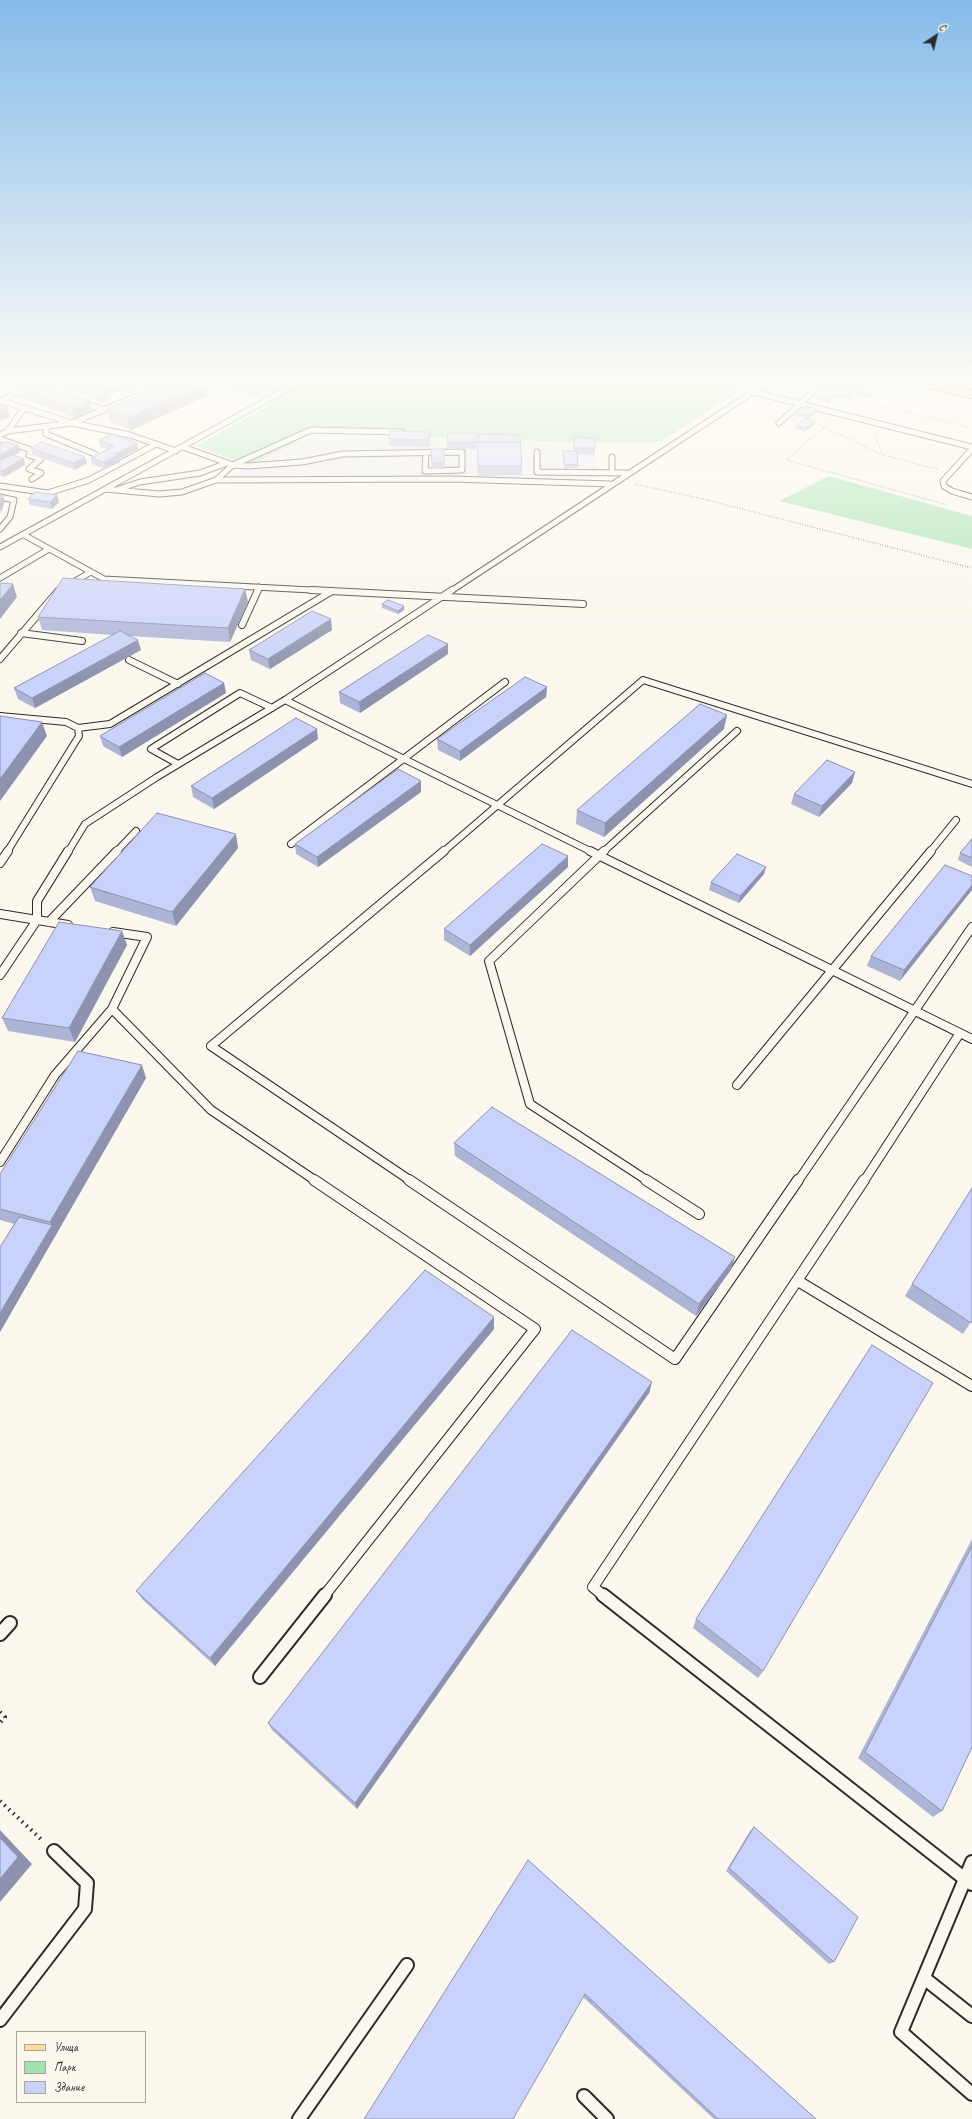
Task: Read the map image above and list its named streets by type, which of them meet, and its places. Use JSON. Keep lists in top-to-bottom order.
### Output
{
  "legend": ["Улица", "Парк", "Здание"],
  "north": "top right"
}
